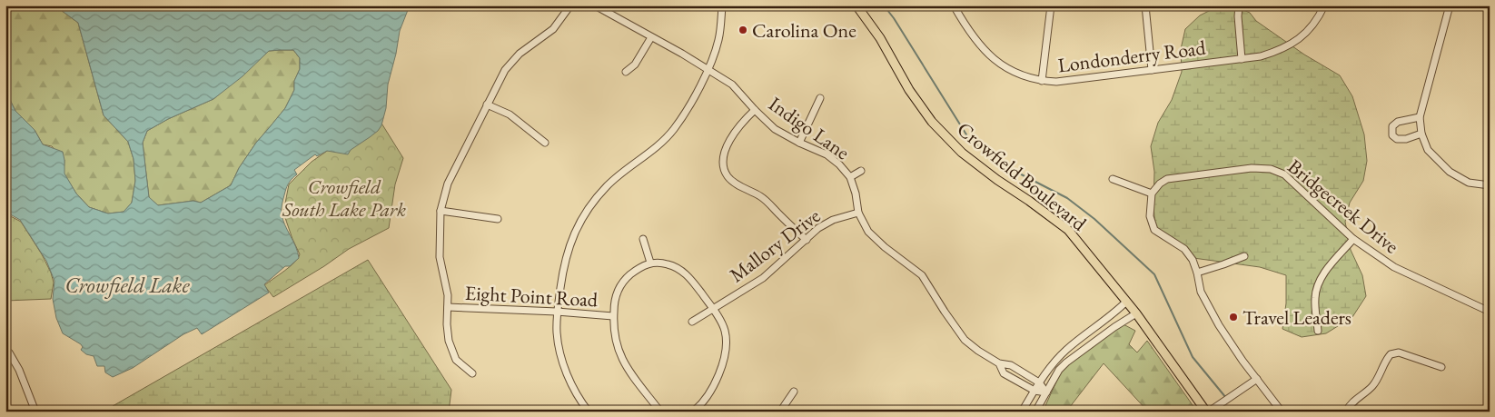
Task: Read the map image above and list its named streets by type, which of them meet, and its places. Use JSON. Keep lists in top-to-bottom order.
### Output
{
  "streets": {
    "main road": ["Crowfield Boulevard"],
    "street": [
      "Londonderry Road",
      "Indigo Lane",
      "Bridgecreek Drive",
      "Mallory Drive",
      "Eight Point Road"
    ]
  },
  "crossings": [
    ["Indigo Lane", "Mallory Drive"]
  ],
  "water": ["Crowfield Lake"],
  "parks": ["Crowfield South Lake Park"],
  "places": ["Carolina One", "Travel Leaders"]
}
